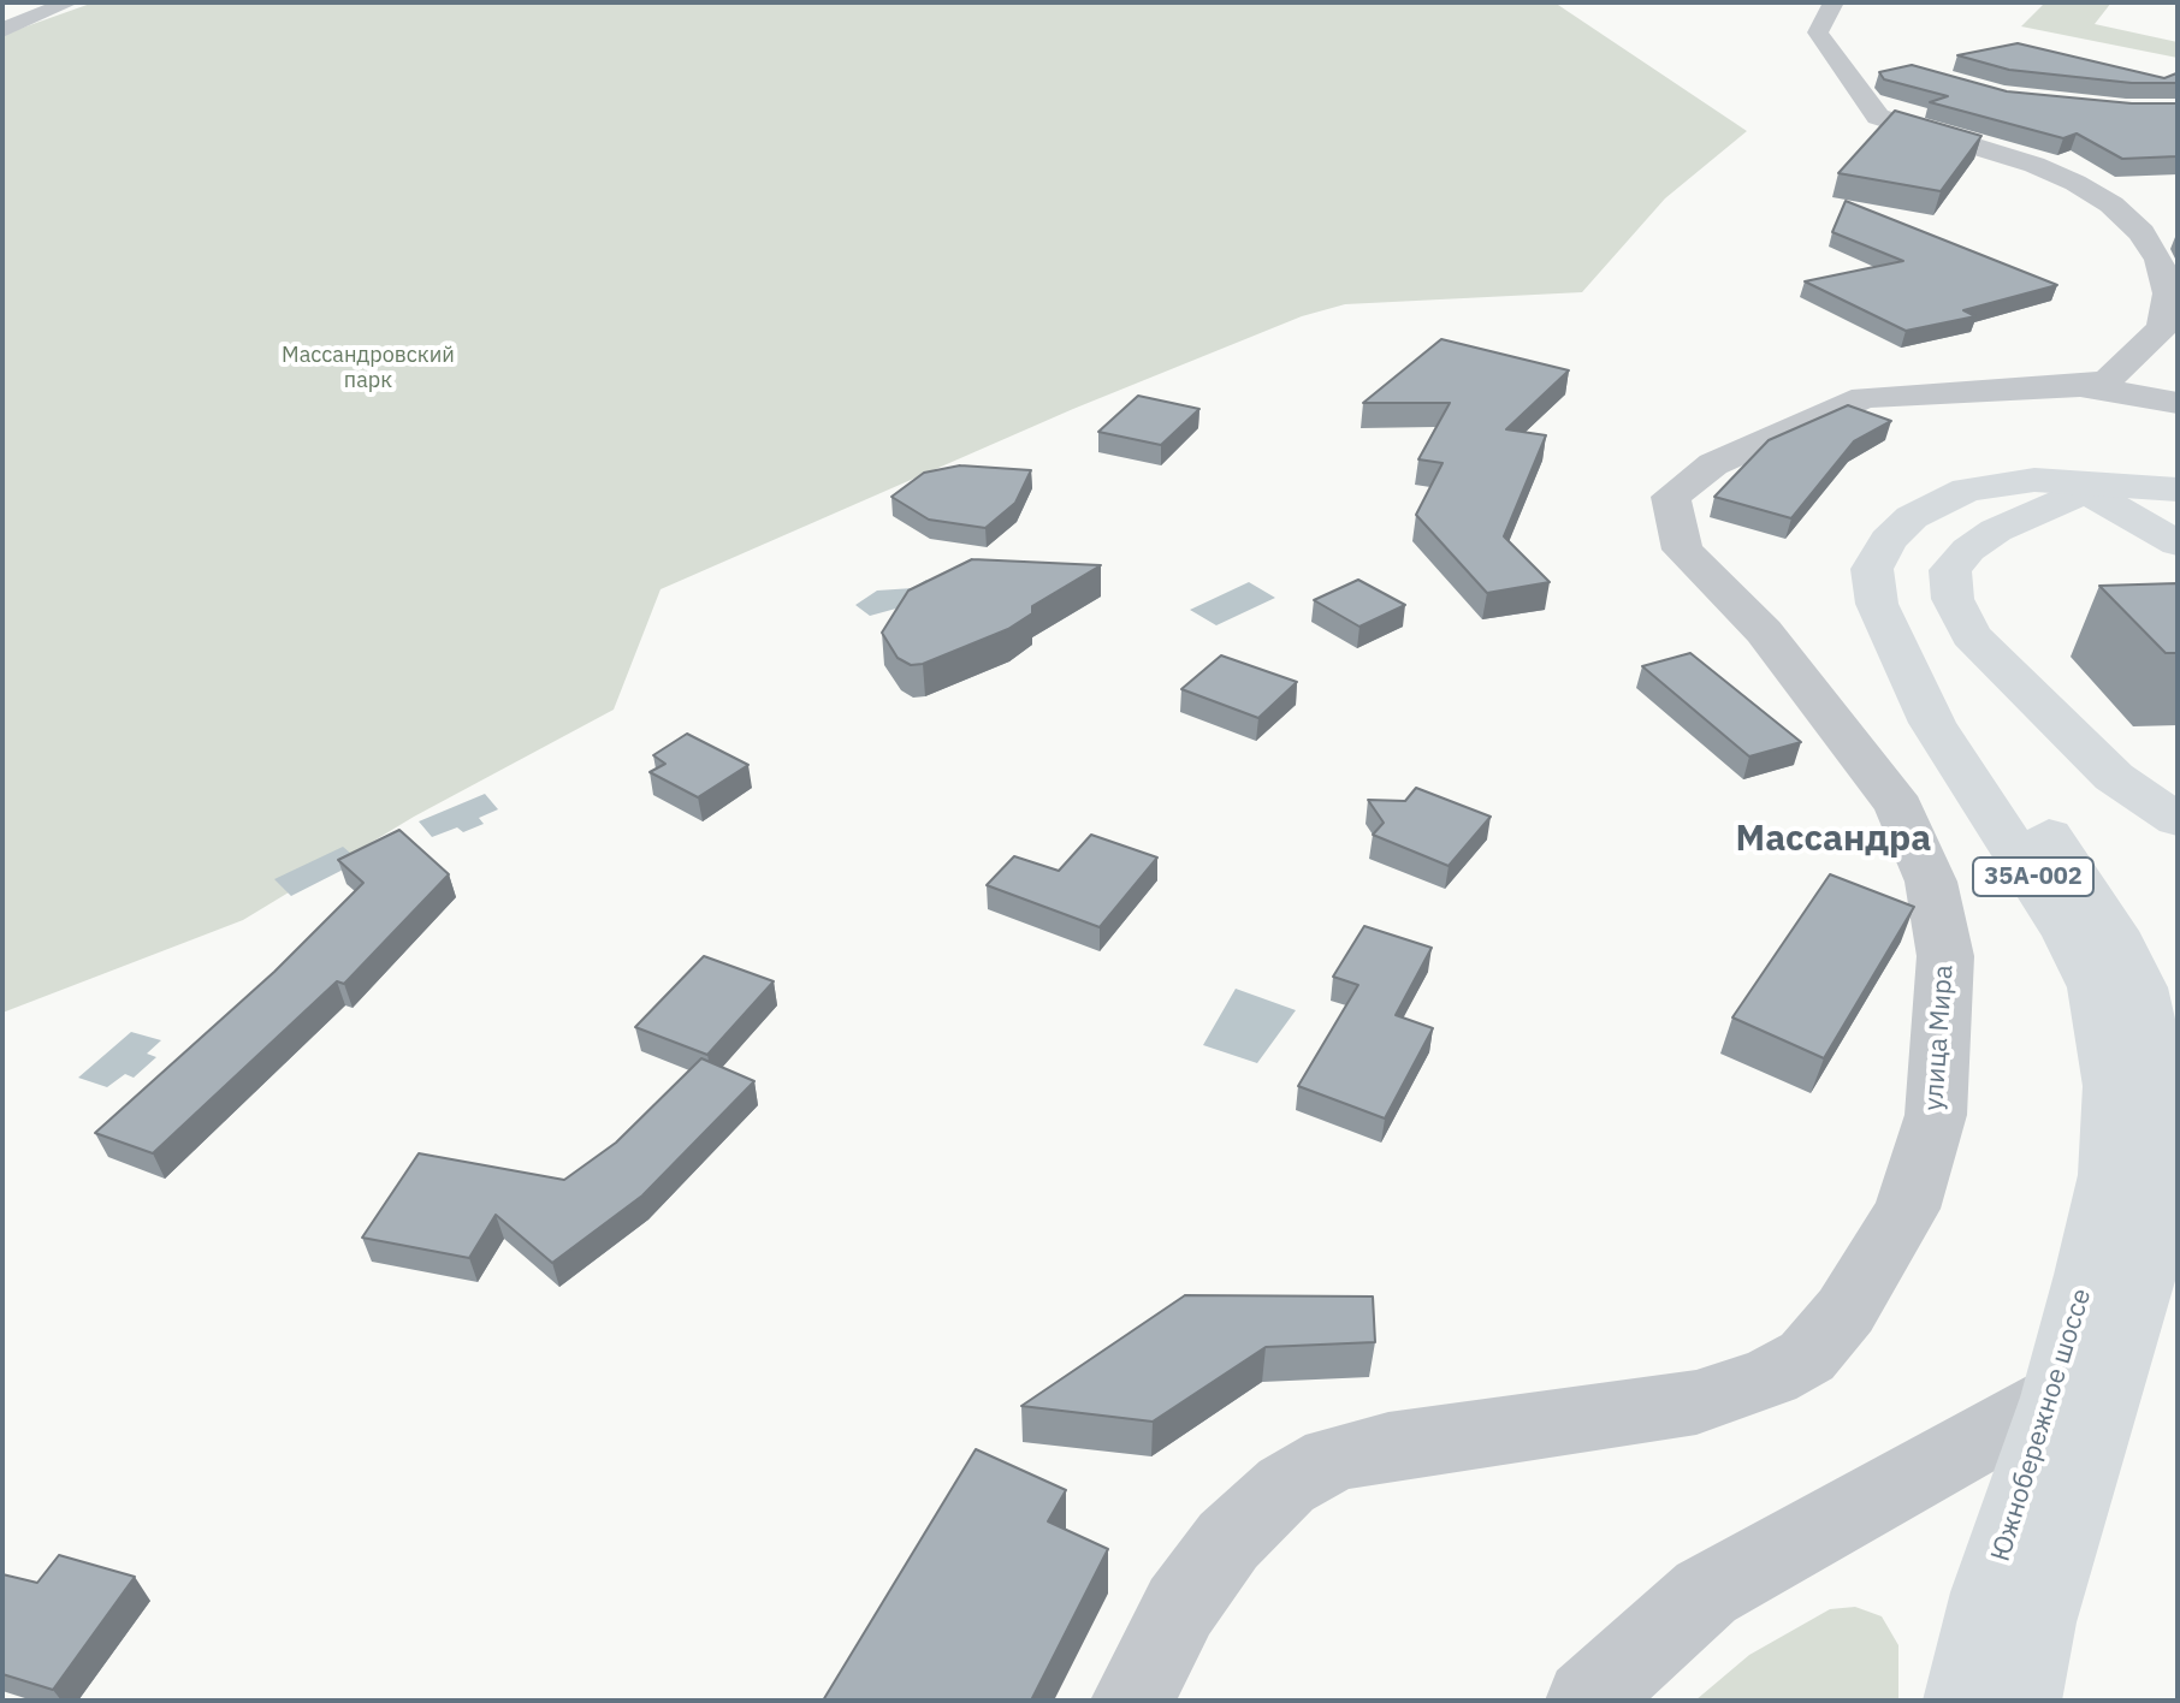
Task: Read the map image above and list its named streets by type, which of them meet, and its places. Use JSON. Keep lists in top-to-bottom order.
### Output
{
  "streets": {
    "main road": ["35А-002", "Южнобережное шоссе"],
    "street": ["улица Мира"]
  },
  "districts": ["Массандра"],
  "parks": ["Массандровский парк"]
}
